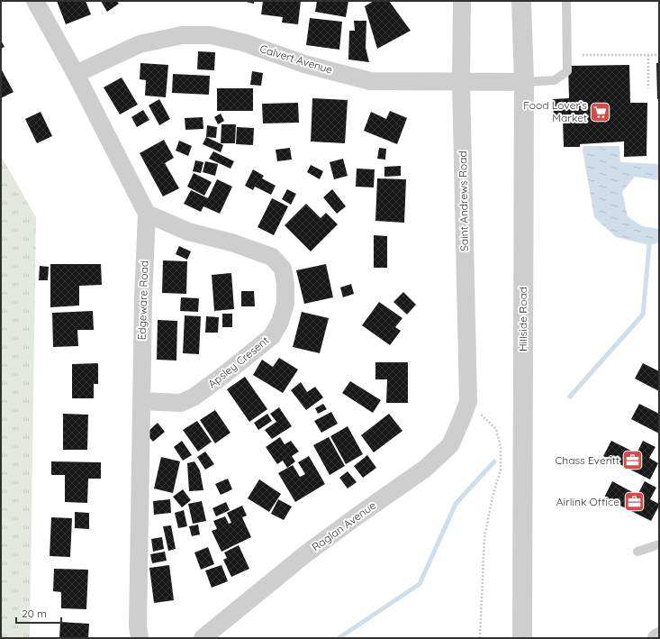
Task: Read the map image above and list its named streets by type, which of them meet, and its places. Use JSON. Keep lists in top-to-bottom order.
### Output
{
  "streets": {
    "street": [
      "Calvert Avenue",
      "Saint Andrews Road",
      "Edgeware Road",
      "Hillside Road",
      "Apsley Cresent",
      "Raglan Avenue"
    ]
  },
  "crossings": [
    ["Calvert Avenue", "Saint Andrews Road"],
    ["Calvert Avenue", "Hillside Road"],
    ["Saint Andrews Road", "Raglan Avenue"],
    ["Edgeware Road", "Apsley Cresent"]
  ],
  "places": {
    "supermarket": ["Food Lover’s Market"],
    "office": ["Chass Everitt", "Airlink Office"]
  },
  "scale_bar": "20 m"
}
